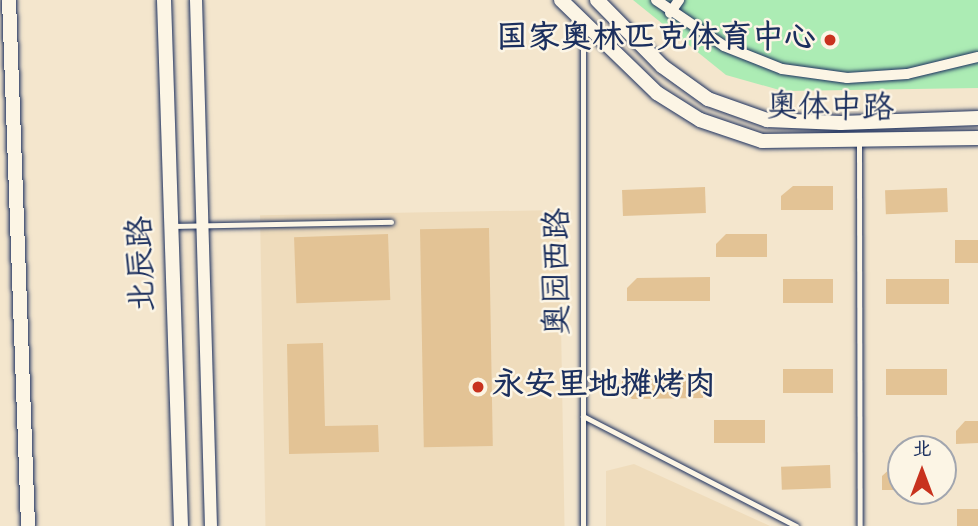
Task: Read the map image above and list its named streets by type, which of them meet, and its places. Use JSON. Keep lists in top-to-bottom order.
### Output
{
  "streets": {
    "main road": ["奥体中路", "北辰路"],
    "lane": ["奥园西路"]
  },
  "crossings": [
    ["奥体中路", "奥园西路"]
  ],
  "places": ["国家奥林匹克体育中心", "永安里地摊烤肉"],
  "north": "top"
}
